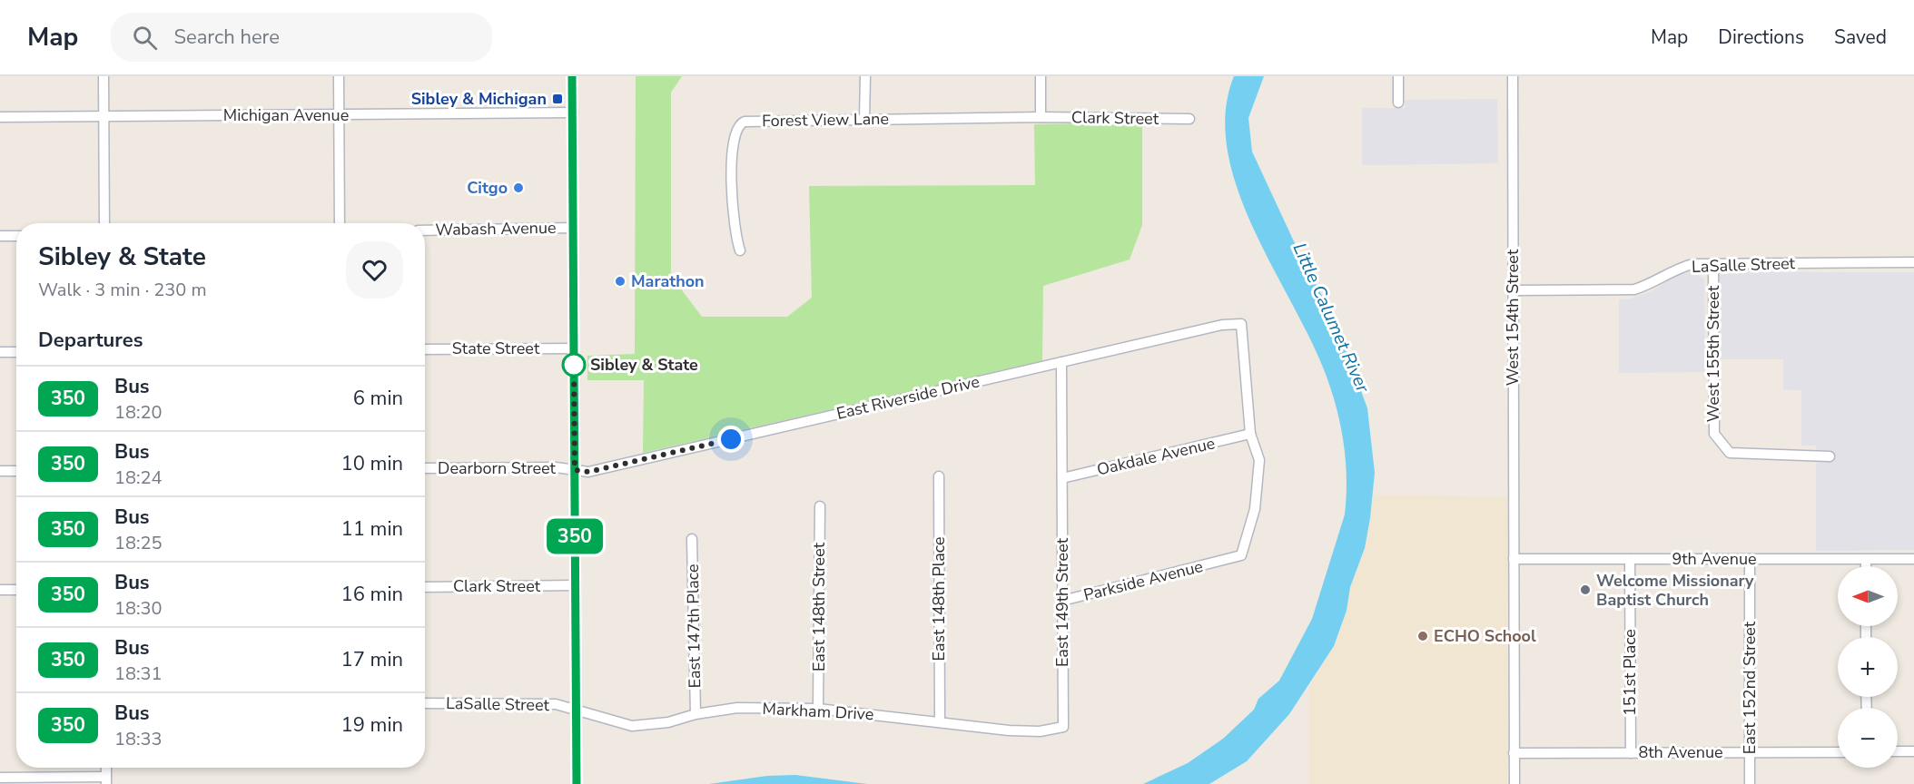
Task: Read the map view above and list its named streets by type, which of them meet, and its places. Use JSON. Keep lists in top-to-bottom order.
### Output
{
  "streets": {
    "street": [
      "Michigan Avenue",
      "Clark Street",
      "Forest View Lane",
      "Wabash Avenue",
      "LaSalle Street",
      "West 154th Street",
      "State Street",
      "West 155th Street",
      "East Riverside Drive",
      "Oakdale Avenue",
      "Dearborn Street",
      "9th Avenue",
      "Parkside Avenue",
      "East 148th Place",
      "East 149th Street",
      "East 148th Street",
      "East 147th Place",
      "151st Place",
      "East 152nd Street",
      "Markham Drive",
      "8th Avenue"
    ]
  },
  "crossings": [
    ["Clark Street", "Forest View Lane"],
    ["LaSalle Street", "West 154th Street"],
    ["LaSalle Street", "West 155th Street"],
    ["LaSalle Street", "Markham Drive"],
    ["West 154th Street", "9th Avenue"],
    ["West 154th Street", "8th Avenue"],
    ["East Riverside Drive", "Oakdale Avenue"],
    ["East Riverside Drive", "Dearborn Street"],
    ["East Riverside Drive", "Parkside Avenue"],
    ["East Riverside Drive", "East 149th Street"],
    ["Oakdale Avenue", "Parkside Avenue"],
    ["Oakdale Avenue", "East 149th Street"],
    ["9th Avenue", "151st Place"],
    ["9th Avenue", "East 152nd Street"],
    ["Parkside Avenue", "East 149th Street"],
    ["East 148th Place", "Markham Drive"],
    ["East 149th Street", "Markham Drive"],
    ["East 148th Street", "Markham Drive"],
    ["East 147th Place", "Markham Drive"],
    ["151st Place", "8th Avenue"],
    ["East 152nd Street", "8th Avenue"]
  ],
  "water": ["Little Calumet River"],
  "places": {
    "transit": ["Sibley & Michigan"],
    "other": [
      "Citgo",
      "Marathon",
      "Sibley & State",
      "Welcome Missionary Baptist Church",
      "ECHO School"
    ]
  },
  "lines": ["bus line 350"],
  "north": "left",
  "page": {
    "header": "Map",
    "search": "Search here",
    "nav": ["Map", "Directions", "Saved"],
    "on_map": "350",
    "heading": [
      ["Sibley & State", "Walk · 3 min · 230 m"],
      "Departures"
    ],
    "list": [
      {
        "mark": "350",
        "name": "Bus",
        "note": "18:20",
        "value": "6 min"
      },
      {
        "mark": "350",
        "name": "Bus",
        "note": "18:24",
        "value": "10 min"
      },
      {
        "mark": "350",
        "name": "Bus",
        "note": "18:25",
        "value": "11 min"
      },
      {
        "mark": "350",
        "name": "Bus",
        "note": "18:30",
        "value": "16 min"
      },
      {
        "mark": "350",
        "name": "Bus",
        "note": "18:31",
        "value": "17 min"
      },
      {
        "mark": "350",
        "name": "Bus",
        "note": "18:33",
        "value": "19 min"
      }
    ],
    "map_buttons": ["+", "−"]
  }
}
